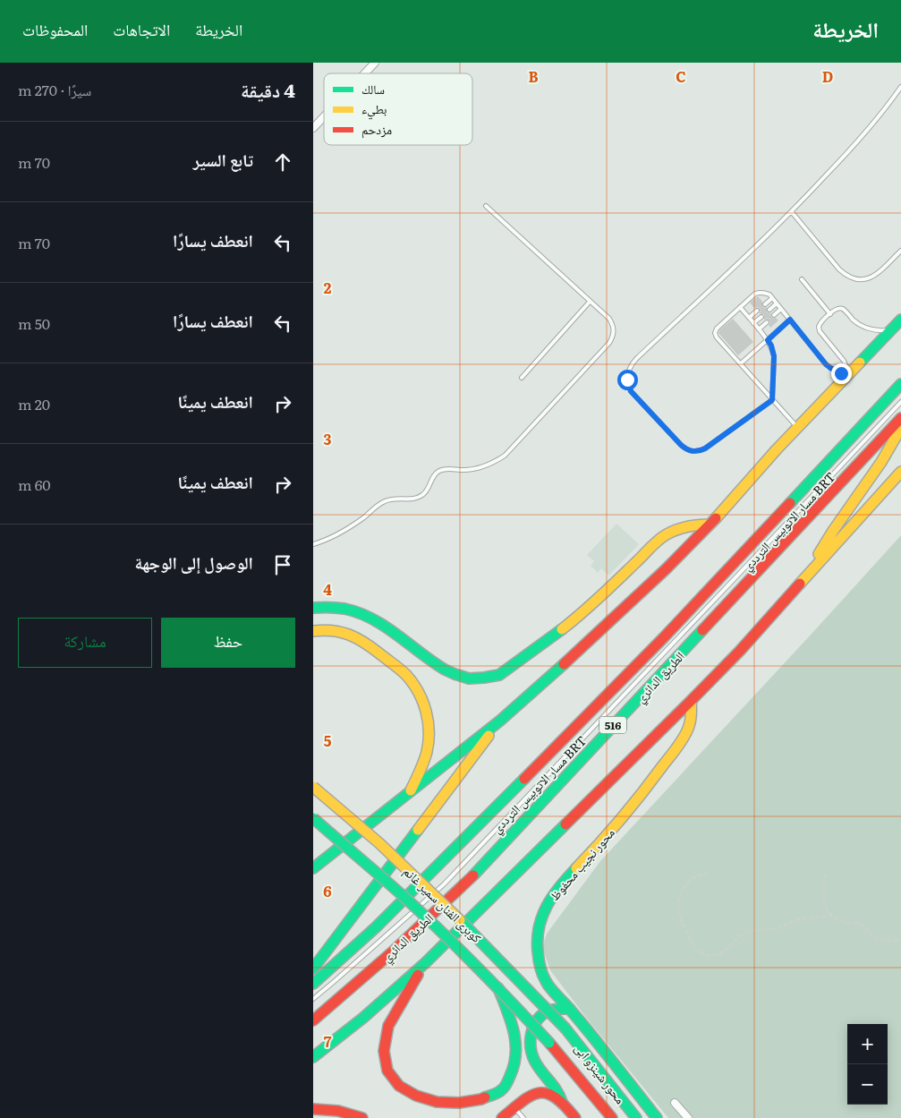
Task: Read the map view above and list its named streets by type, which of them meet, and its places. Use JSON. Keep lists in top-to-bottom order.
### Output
{
  "streets": {
    "main road": [
      "الطريق الدائري",
      "516",
      "محور نجيب محفوظ",
      "كوبرى الفنان سمير غانم",
      "محور شينزو ابى"
    ],
    "lane": ["مسار الاتوبيس الترددي BRT"]
  },
  "crossings": [
    ["كوبرى الفنان سمير غانم", "محور شينزو ابى"]
  ],
  "legend": ["سالك", "بطيء", "مزدحم"],
  "page": {
    "header": "الخريطة",
    "nav": ["الخريطة", "الاتجاهات", "المحفوظات"],
    "heading": ["4 دقيقة", "سيرًا · 270 m"],
    "list": [
      ["تابع السير", "70 m"],
      ["انعطف يسارًا", "70 m"],
      ["انعطف يسارًا", "50 m"],
      ["انعطف يمينًا", "20 m"],
      ["انعطف يمينًا", "60 m"],
      "الوصول إلى الوجهة"
    ],
    "buttons": ["حفظ", "مشاركة"],
    "map_buttons": ["+", "−"]
  },
  "grid": {
    "columns": ["B", "C", "D"],
    "rows": [
      "2",
      "3",
      "4",
      "5",
      "6",
      "7"
    ]
  }
}
